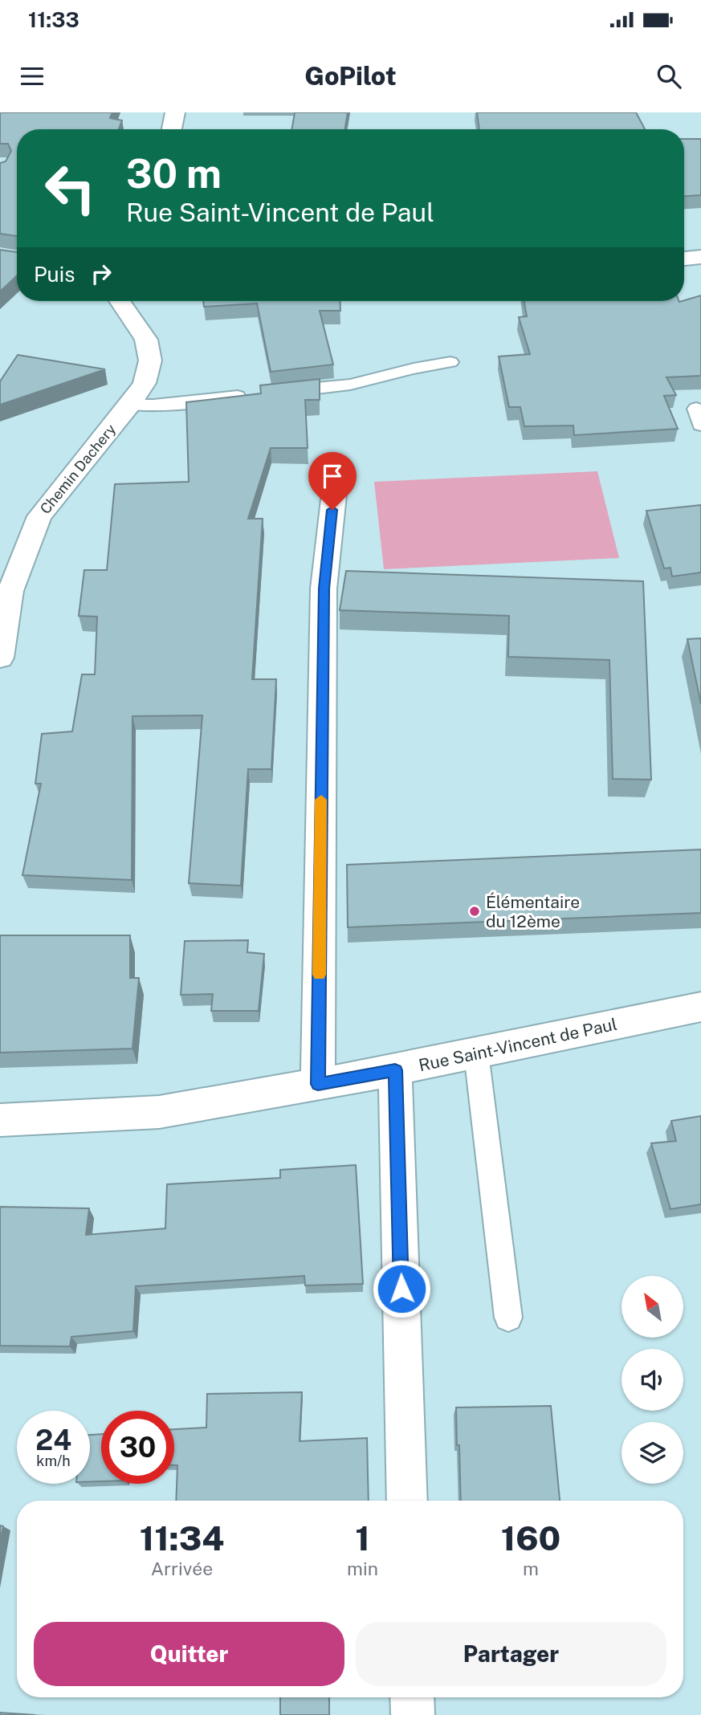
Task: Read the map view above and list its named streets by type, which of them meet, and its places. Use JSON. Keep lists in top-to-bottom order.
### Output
{
  "streets": {
    "street": ["Chemin Dachery", "Rue Saint-Vincent de Paul"]
  },
  "places": ["Élémentaire du 12ème"],
  "north": "top left",
  "page": {
    "status": "11:33",
    "header": "GoPilot",
    "turn": ["30 m", "Rue Saint-Vincent de Paul"],
    "then": "Puis",
    "speed": "24 km/h",
    "limit": "30",
    "eta": [
      "11:34",
      "Arrivée",
      "1",
      "min",
      "160",
      "m"
    ],
    "buttons": ["Quitter", "Partager"]
  }
}
